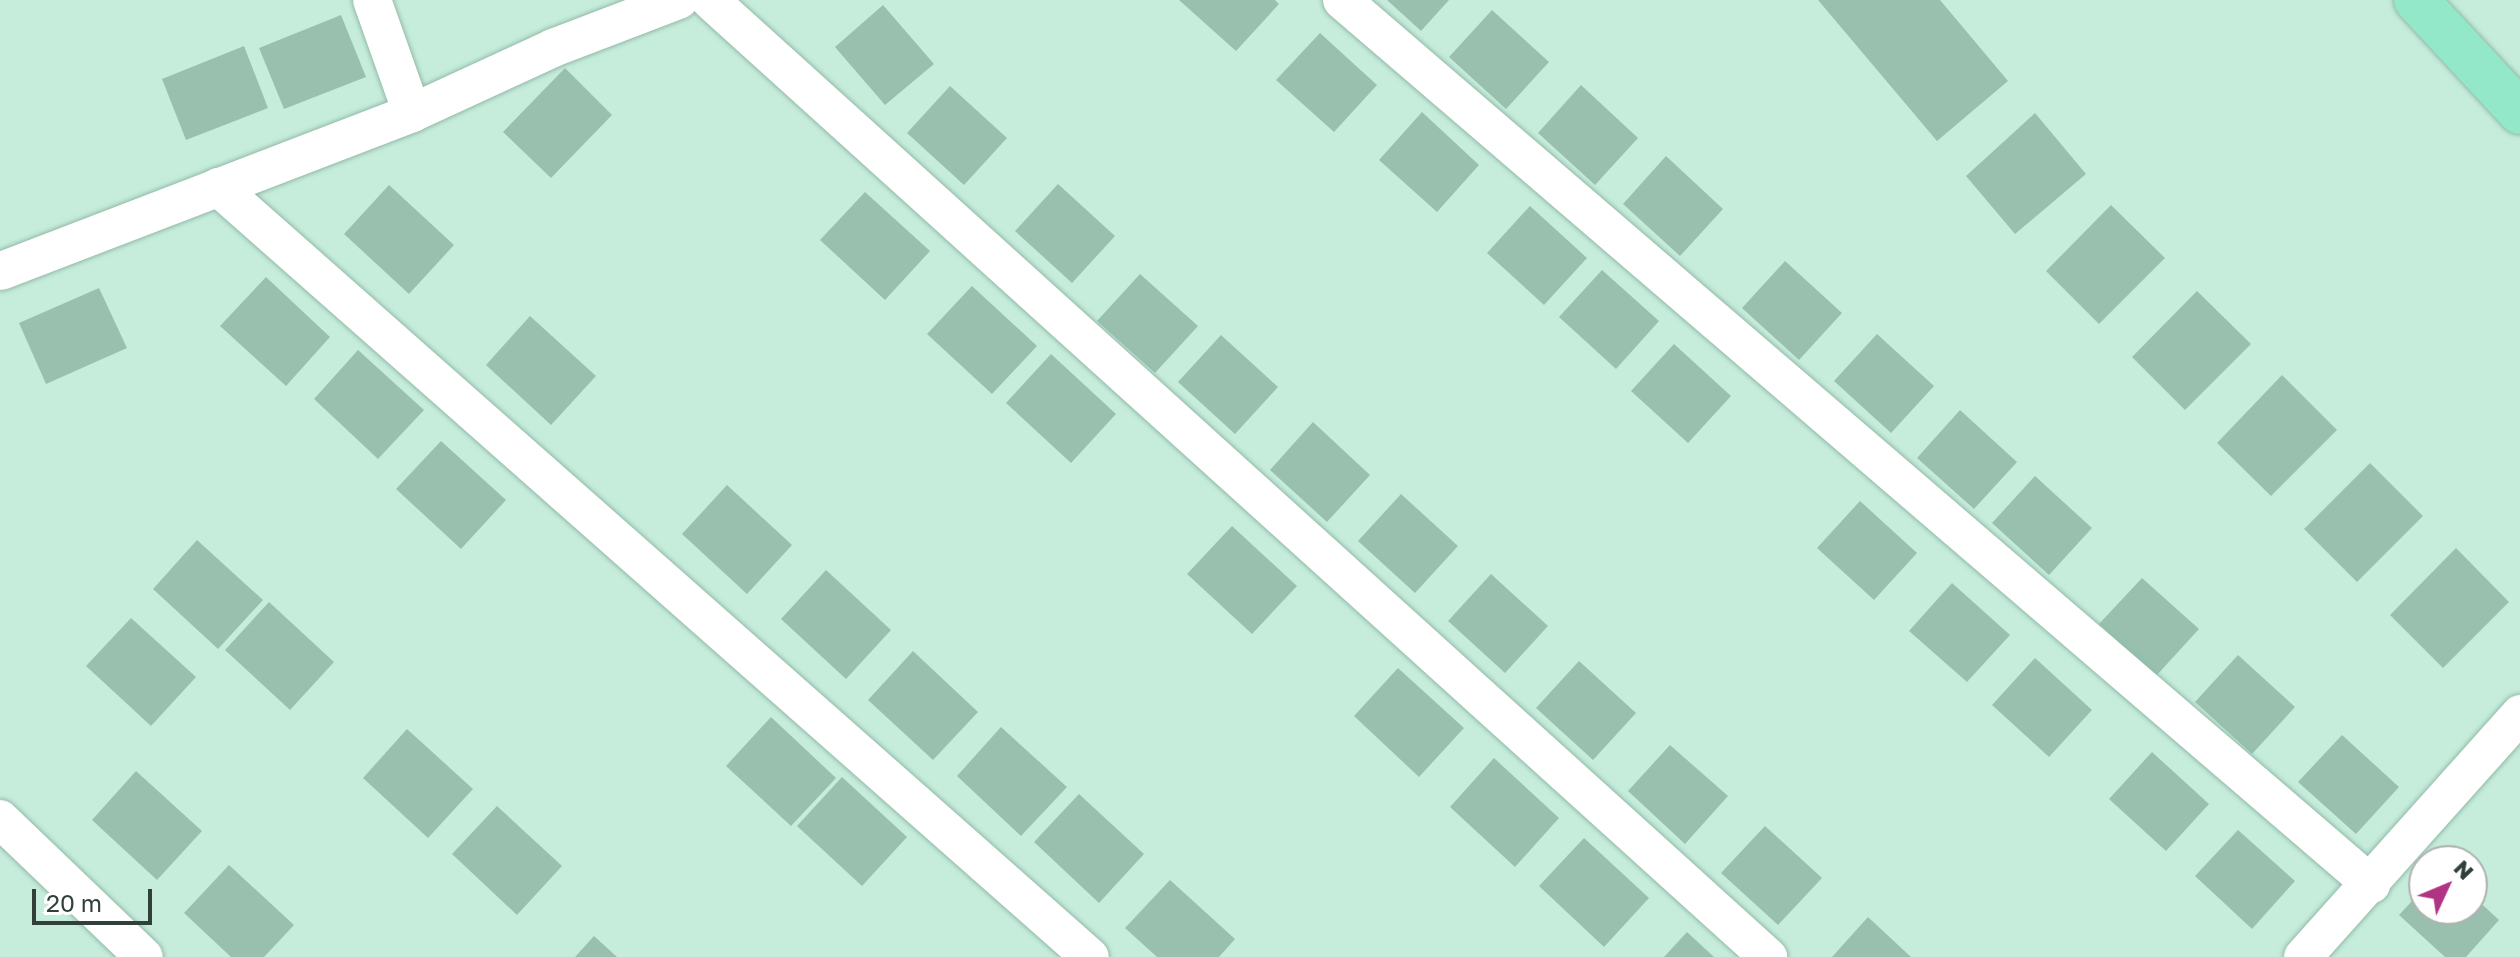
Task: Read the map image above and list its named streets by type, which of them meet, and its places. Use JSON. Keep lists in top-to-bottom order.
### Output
{
  "scale_bar": "20 m",
  "north": "top right"
}
